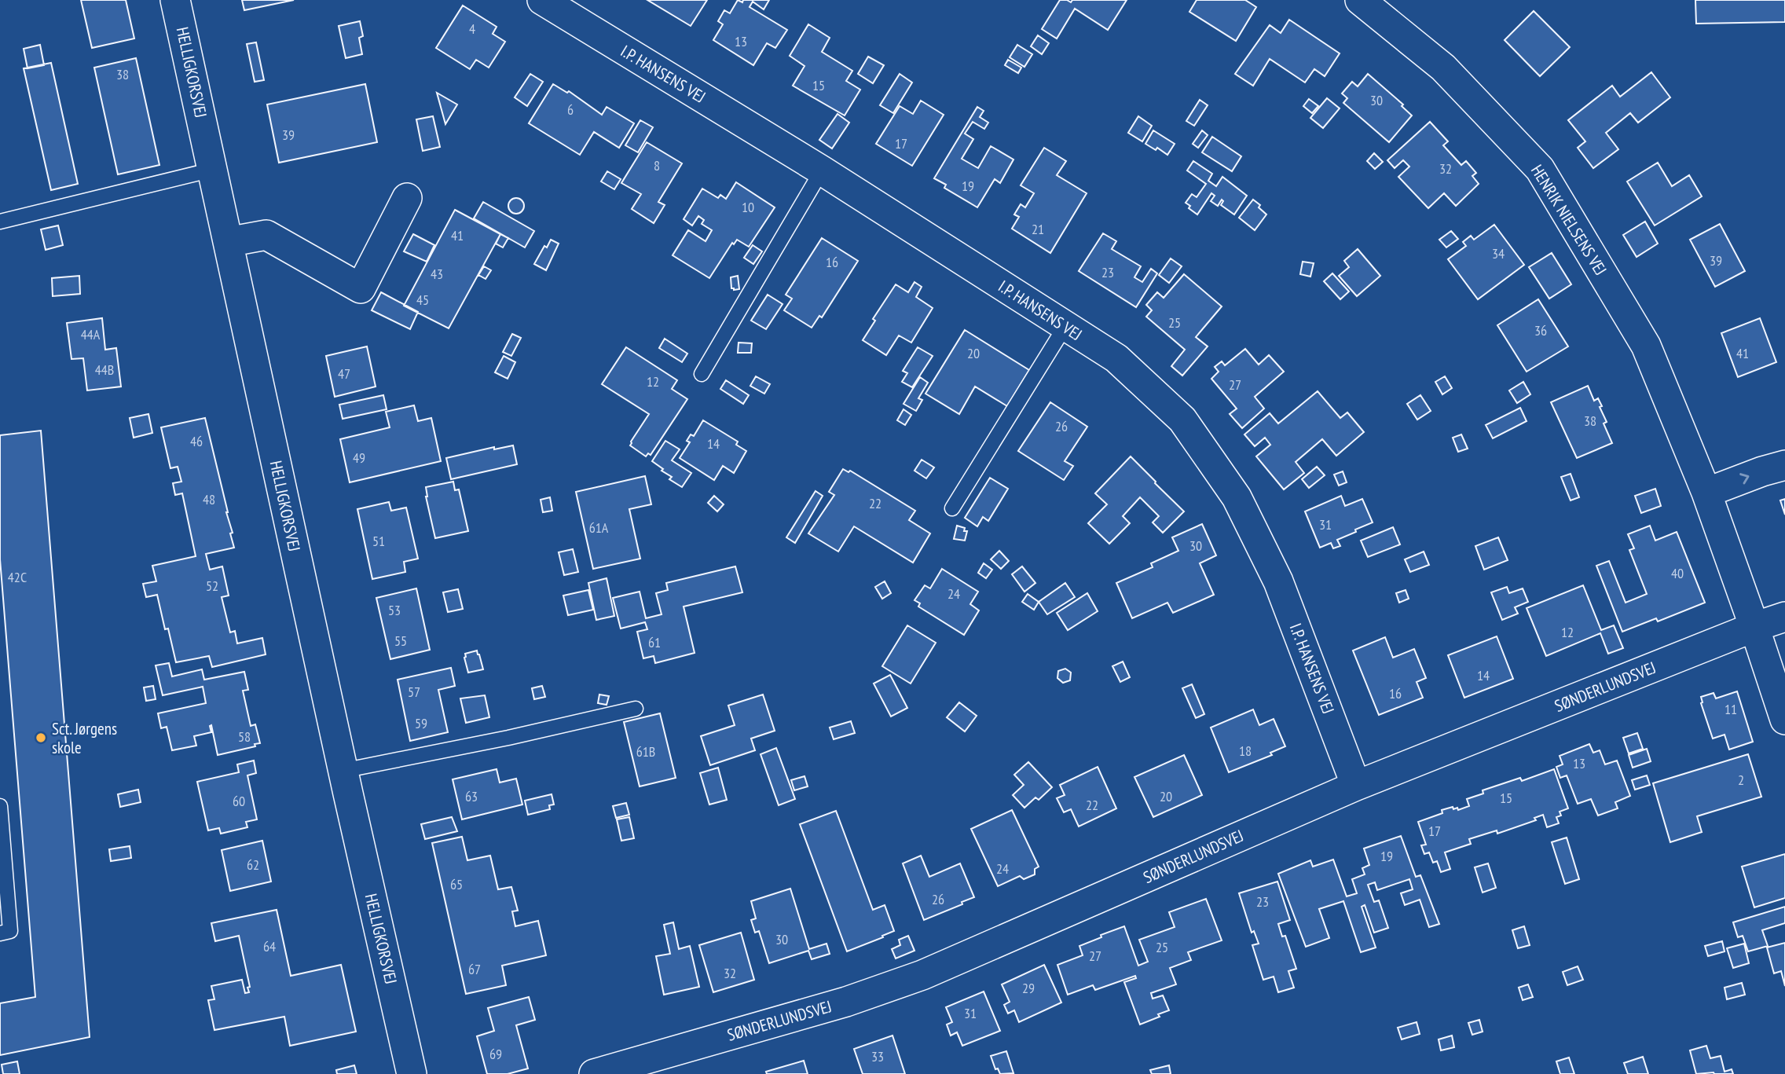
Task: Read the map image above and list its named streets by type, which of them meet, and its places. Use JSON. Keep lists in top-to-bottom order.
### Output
{
  "streets": {
    "street": [
      "HELLIGKORSVEJ",
      "I.P. HANSENS VEJ",
      "HENRIK NIELSENS VEJ",
      "SØNDERLUNDSVEJ"
    ]
  },
  "crossings": [
    ["I.P. HANSENS VEJ", "SØNDERLUNDSVEJ"],
    ["HENRIK NIELSENS VEJ", "SØNDERLUNDSVEJ"]
  ],
  "places": ["Sct. Jørgens skole"],
  "house_numbers": [
    "4",
    "13",
    "38",
    "15",
    "30",
    "6",
    "39",
    "17",
    "8",
    "32",
    "19",
    "10",
    "21",
    "41",
    "34",
    "39",
    "16",
    "23",
    "43",
    "45",
    "25",
    "36",
    "44A",
    "20",
    "41",
    "44B",
    "47",
    "12",
    "27",
    "38",
    "26",
    "46",
    "14",
    "49",
    "48",
    "22",
    "31",
    "61A",
    "51",
    "30",
    "40",
    "42C",
    "52",
    "24",
    "53",
    "12",
    "55",
    "61",
    "14",
    "57",
    "16",
    "11",
    "59",
    "58",
    "18",
    "61B",
    "13",
    "2",
    "63",
    "20",
    "15",
    "60",
    "22",
    "17",
    "19",
    "62",
    "24",
    "65",
    "26",
    "23",
    "30",
    "64",
    "25",
    "27",
    "67",
    "32",
    "29",
    "31",
    "69",
    "33"
  ]
}
